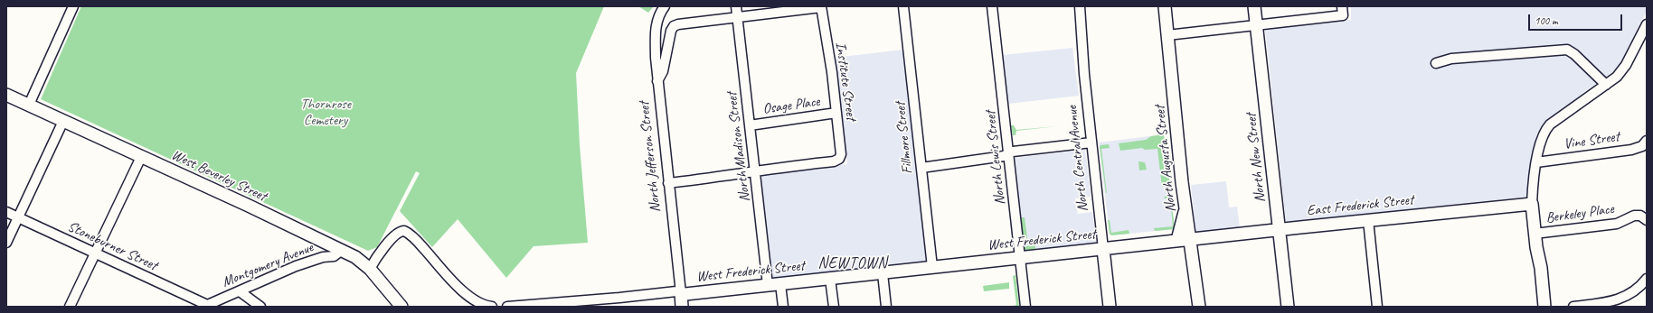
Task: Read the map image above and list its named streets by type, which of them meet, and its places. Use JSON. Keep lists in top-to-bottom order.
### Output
{
  "streets": {
    "main road": [
      "North Jefferson Street",
      "North New Street",
      "North Central Avenue",
      "North Augusta Street",
      "West Beverley Street",
      "East Frederick Street",
      "West Frederick Street"
    ],
    "street": [
      "Institute Street",
      "Osage Place",
      "Fillmore Street",
      "Vine Street",
      "North Madison Street",
      "North Lewis Street",
      "Berkeley Place",
      "Stoneburner Street",
      "Montgomery Avenue"
    ]
  },
  "crossings": [
    ["Institute Street", "Osage Place"],
    ["Institute Street", "North Madison Street"],
    ["Osage Place", "North Madison Street"],
    ["Fillmore Street", "West Frederick Street"],
    ["North Madison Street", "West Frederick Street"],
    ["North Jefferson Street", "West Frederick Street"],
    ["North Lewis Street", "West Frederick Street"],
    ["North New Street", "East Frederick Street"],
    ["North Central Avenue", "West Frederick Street"],
    ["North Augusta Street", "East Frederick Street"],
    ["North Augusta Street", "West Frederick Street"],
    ["West Beverley Street", "Montgomery Avenue"],
    ["East Frederick Street", "West Frederick Street"],
    ["Stoneburner Street", "Montgomery Avenue"]
  ],
  "districts": ["NEWTOWN"],
  "parks": ["Thornrose Cemetery"],
  "scale_bar": "100 m"
}
